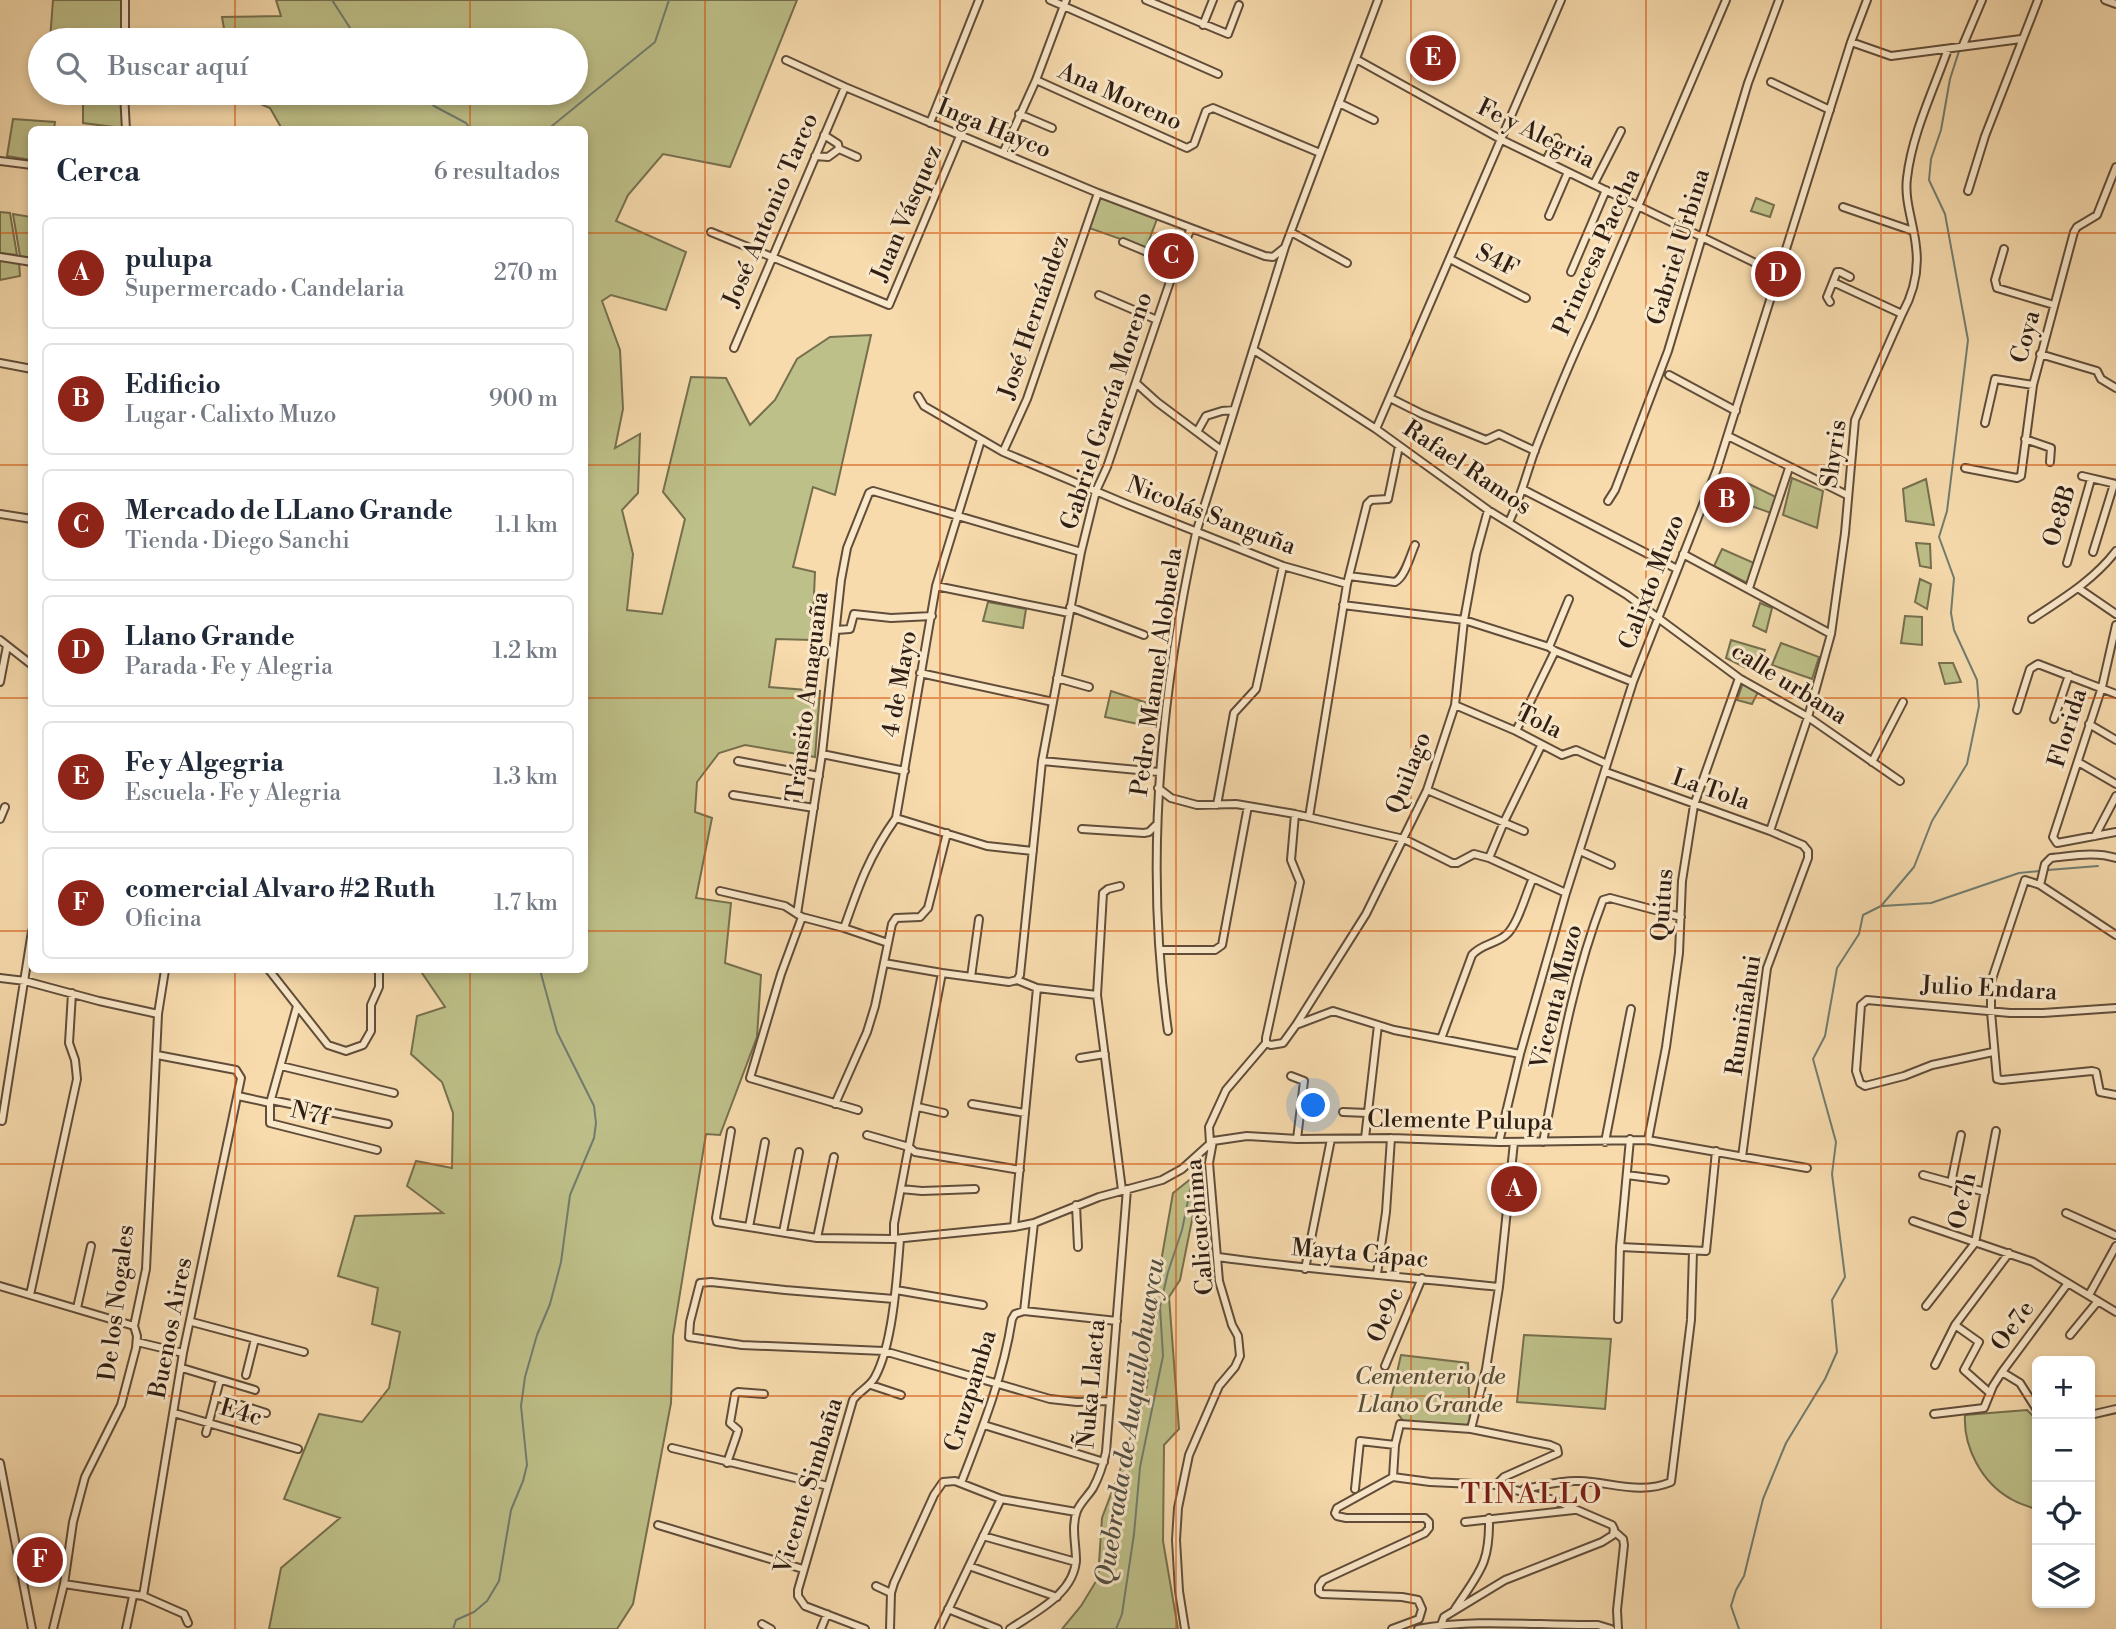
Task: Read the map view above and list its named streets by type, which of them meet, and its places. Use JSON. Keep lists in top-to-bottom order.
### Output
{
  "streets": {
    "street": [
      "Ana Moreno",
      "Inga Hayco",
      "Fe y Alegria",
      "José Antonio Tarco",
      "Juan Vásquez",
      "Gabriel Urbina",
      "Princesa Paccha",
      "S4F",
      "José Hernández",
      "Coya",
      "Gabriel García Moreno",
      "Shyris",
      "Rafael Ramos",
      "Nicolás Sanguña",
      "Oe8B",
      "Calixto Muzo",
      "Pedro Manuel Alobuela",
      "4 de Mayo",
      "calle urbana",
      "Tránsito Amaguaña",
      "Tola",
      "Florida",
      "Quilago",
      "La Tola",
      "Quitus",
      "Julio Endara",
      "Vicenta Muzo",
      "Rumiñahui",
      "N7f",
      "Clemente Pulupa",
      "Oe7h",
      "Calicuchima",
      "Mayta Cápac",
      "De los Nogales",
      "Oe9c",
      "Oe7e",
      "Buenos Aires",
      "Ñuka Llacta",
      "Cruzpamba",
      "E4c",
      "Vicente Simbaña"
    ]
  },
  "crossings": [
    ["Inga Hayco", "José Antonio Tarco"],
    ["Inga Hayco", "Juan Vásquez"],
    ["Inga Hayco", "José Hernández"],
    ["Inga Hayco", "Gabriel García Moreno"],
    ["Fe y Alegria", "Gabriel Urbina"],
    ["Fe y Alegria", "Princesa Paccha"],
    ["Fe y Alegria", "Calixto Muzo"],
    ["José Antonio Tarco", "Juan Vásquez"],
    ["Princesa Paccha", "Rafael Ramos"],
    ["José Hernández", "Nicolás Sanguña"],
    ["Gabriel García Moreno", "Nicolás Sanguña"],
    ["Shyris", "calle urbana"],
    ["Shyris", "La Tola"],
    ["Rafael Ramos", "Calixto Muzo"],
    ["Rafael Ramos", "Pedro Manuel Alobuela"],
    ["Rafael Ramos", "calle urbana"],
    ["Rafael Ramos", "Quilago"],
    ["Nicolás Sanguña", "Pedro Manuel Alobuela"],
    ["Nicolás Sanguña", "4 de Mayo"],
    ["Calixto Muzo", "calle urbana"],
    ["Calixto Muzo", "Tola"],
    ["Calixto Muzo", "La Tola"],
    ["Calixto Muzo", "Clemente Pulupa"],
    ["4 de Mayo", "Tránsito Amaguaña"],
    ["calle urbana", "Quitus"],
    ["Tola", "Quilago"],
    ["Tola", "La Tola"],
    ["La Tola", "Quitus"],
    ["La Tola", "Rumiñahui"],
    ["Quitus", "Vicenta Muzo"],
    ["Quitus", "Clemente Pulupa"],
    ["Vicenta Muzo", "Clemente Pulupa"],
    ["Rumiñahui", "Clemente Pulupa"],
    ["Clemente Pulupa", "Calicuchima"],
    ["Calicuchima", "Mayta Cápac"],
    ["Mayta Cápac", "Oe9c"],
    ["Buenos Aires", "E4c"]
  ],
  "districts": ["TINALLO"],
  "water": ["Quebrada de Auquillohuaycu"],
  "parks": ["Cementerio de Llano Grande"],
  "page": {
    "search": "Buscar aquí",
    "pins": [
      "E",
      "C",
      "D",
      "B",
      "A",
      "F"
    ],
    "heading": ["Cerca", "6 resultados"],
    "list": [
      {
        "mark": "A",
        "name": "pulupa",
        "note": "Supermercado · Candelaria",
        "value": "270 m"
      },
      {
        "mark": "B",
        "name": "Edificio",
        "note": "Lugar · Calixto Muzo",
        "value": "900 m"
      },
      {
        "mark": "C",
        "name": "Mercado de LLano Grande",
        "note": "Tienda · Diego Sanchi",
        "value": "1.1 km"
      },
      {
        "mark": "D",
        "name": "Llano Grande",
        "note": "Parada · Fe y Alegria",
        "value": "1.2 km"
      },
      {
        "mark": "E",
        "name": "Fe y Algegria",
        "note": "Escuela · Fe y Alegria",
        "value": "1.3 km"
      },
      {
        "mark": "F",
        "name": "comercial Alvaro #2 Ruth",
        "note": "Oficina",
        "value": "1.7 km"
      }
    ],
    "map_buttons": ["+", "−"]
  }
}
